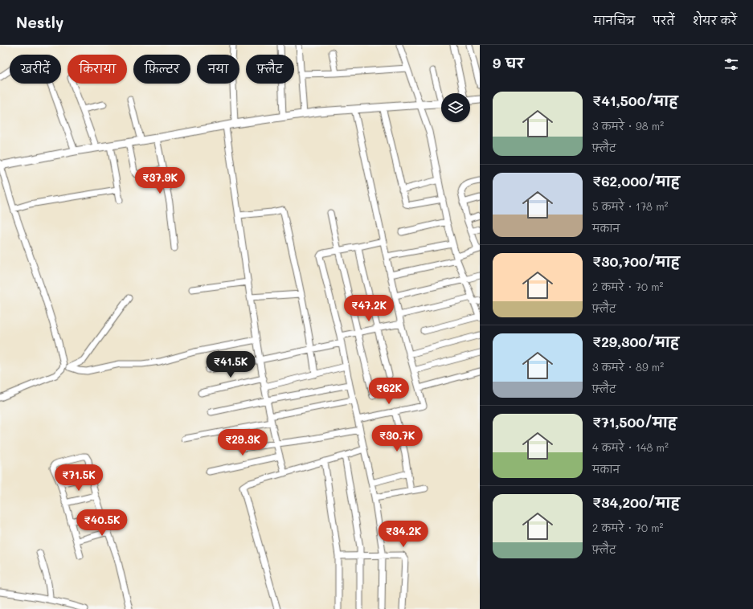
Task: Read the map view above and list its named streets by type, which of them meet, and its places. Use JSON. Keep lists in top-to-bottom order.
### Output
{
  "page": {
    "header": "Nestly",
    "nav": ["मानचित्र", "परतें", "शेयर करें"],
    "heading": "9 घर",
    "chip": [
      "खरीदें",
      "किराया",
      "फ़िल्टर",
      "नया",
      "फ़्लैट"
    ],
    "list": [
      {
        "name": "₹41,500/माह",
        "note": "3 कमरे · 98 m² · फ़्लैट"
      },
      {
        "name": "₹62,000/माह",
        "note": "5 कमरे · 178 m² · मकान"
      },
      {
        "name": "₹30,700/माह",
        "note": "2 कमरे · 70 m² · फ़्लैट"
      },
      {
        "name": "₹29,300/माह",
        "note": "3 कमरे · 89 m² · फ़्लैट"
      },
      {
        "name": "₹71,500/माह",
        "note": "4 कमरे · 148 m² · मकान"
      },
      {
        "name": "₹34,200/माह",
        "note": "2 कमरे · 70 m² · फ़्लैट"
      }
    ],
    "price": [
      "₹37.9K",
      "₹47.2K",
      "₹41.5K",
      "₹62K",
      "₹30.7K",
      "₹29.3K",
      "₹71.5K",
      "₹40.5K",
      "₹34.2K"
    ]
  }
}
